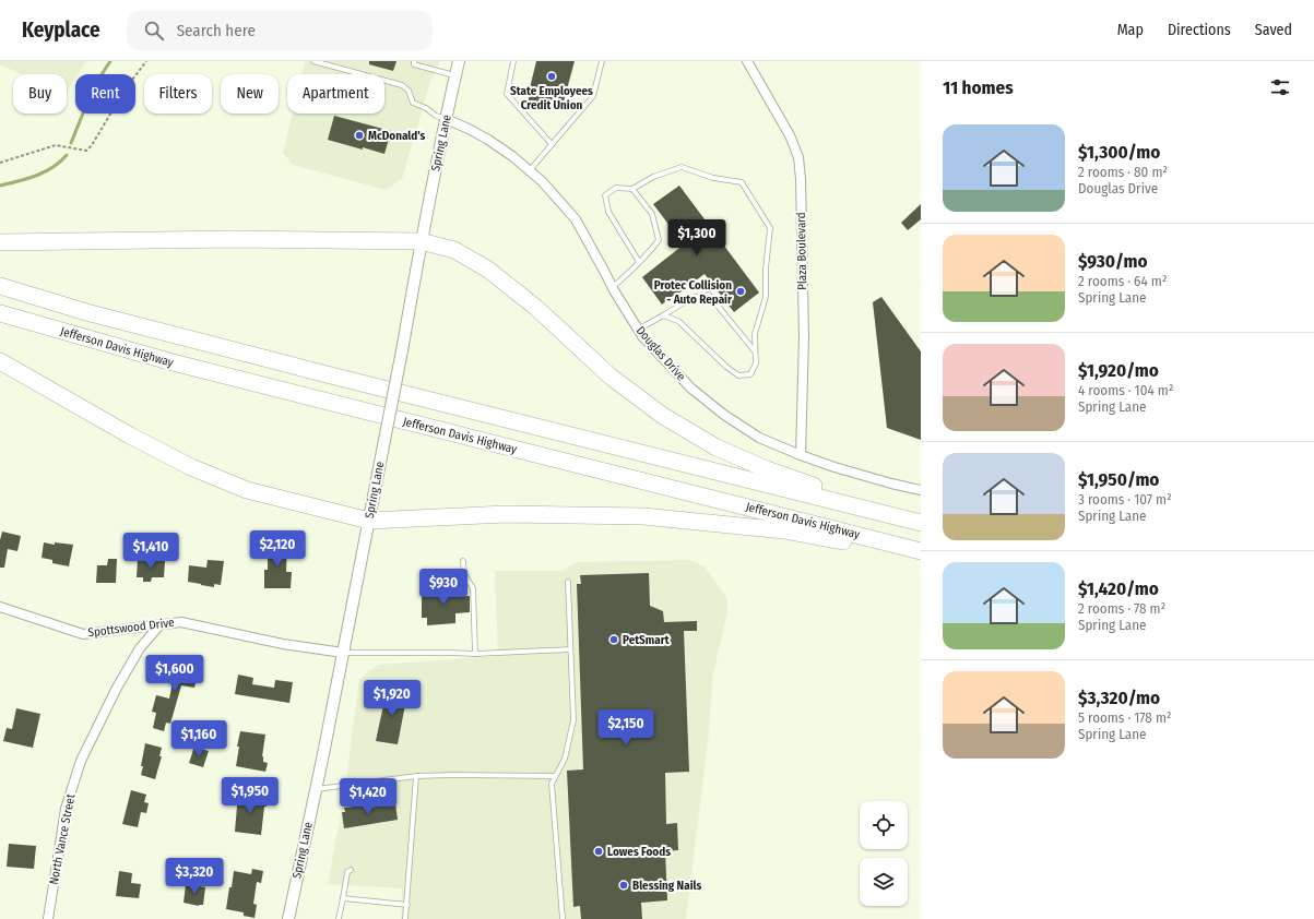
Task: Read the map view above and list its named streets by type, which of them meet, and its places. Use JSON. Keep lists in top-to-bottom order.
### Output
{
  "streets": {
    "highway": ["Jefferson Davis Highway"],
    "street": [
      "Spring Lane",
      "Plaza Boulevard",
      "Douglas Drive",
      "Spottswood Drive",
      "North Vance Street"
    ]
  },
  "crossings": [
    ["Spring Lane", "Douglas Drive"],
    ["Spring Lane", "Spottswood Drive"],
    ["Plaza Boulevard", "Douglas Drive"],
    ["Spottswood Drive", "North Vance Street"]
  ],
  "places": [
    "State Employees Credit Union",
    "McDonald's",
    "Protec Collision - Auto Repair",
    "PetSmart",
    "Lowes Foods",
    "Blessing Nails"
  ],
  "page": {
    "header": "Keyplace",
    "search": "Search here",
    "nav": ["Map", "Directions", "Saved"],
    "heading": "11 homes",
    "chip": [
      "Buy",
      "Rent",
      "Filters",
      "New",
      "Apartment"
    ],
    "list": [
      {
        "name": "$1,300/mo",
        "note": "2 rooms · 80 m² · Douglas Drive"
      },
      {
        "name": "$930/mo",
        "note": "2 rooms · 64 m² · Spring Lane"
      },
      {
        "name": "$1,920/mo",
        "note": "4 rooms · 104 m² · Spring Lane"
      },
      {
        "name": "$1,950/mo",
        "note": "3 rooms · 107 m² · Spring Lane"
      },
      {
        "name": "$1,420/mo",
        "note": "2 rooms · 78 m² · Spring Lane"
      },
      {
        "name": "$3,320/mo",
        "note": "5 rooms · 178 m² · Spring Lane"
      }
    ],
    "price": [
      "$1,300",
      "$2,120",
      "$1,410",
      "$930",
      "$1,600",
      "$1,920",
      "$2,150",
      "$1,160",
      "$1,950",
      "$1,420",
      "$3,320"
    ]
  }
}
